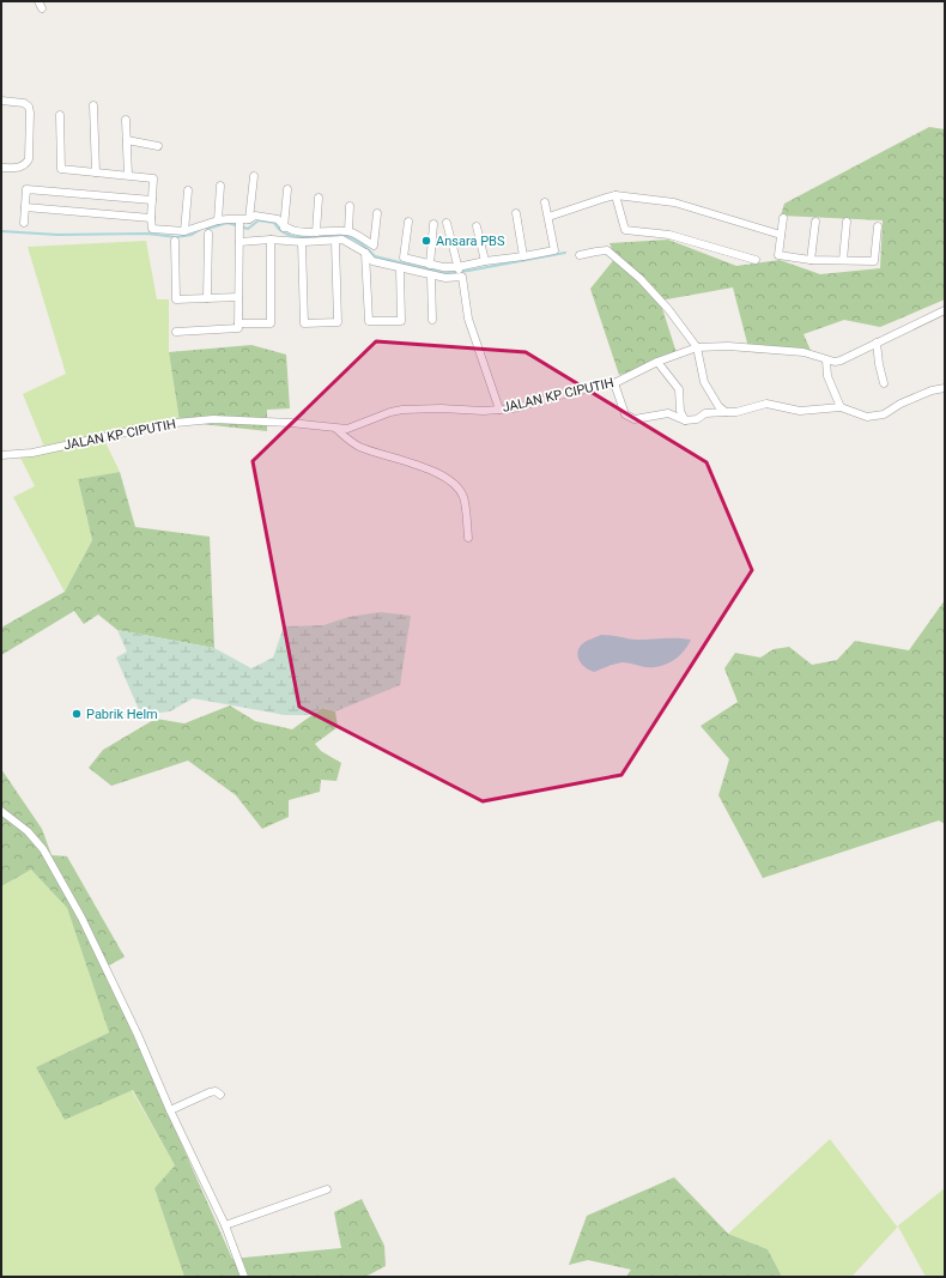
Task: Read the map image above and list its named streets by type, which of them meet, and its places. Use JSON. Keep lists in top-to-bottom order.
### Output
{
  "streets": {
    "street": ["JALAN KP CIPUTIH"]
  },
  "places": ["Ansara PBS", "Pabrik Helm"]
}
